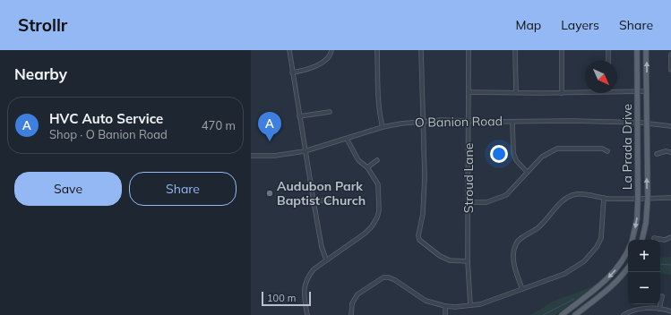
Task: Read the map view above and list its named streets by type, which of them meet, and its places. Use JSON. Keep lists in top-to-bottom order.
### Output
{
  "streets": {
    "main road": ["La Prada Drive"],
    "street": ["O Banion Road", "Stroud Lane"]
  },
  "crossings": [
    ["O Banion Road", "La Prada Drive"],
    ["O Banion Road", "Stroud Lane"]
  ],
  "places": ["Audubon Park Baptist Church"],
  "scale_bar": "100 m",
  "north": "bottom right",
  "page": {
    "header": "Strollr",
    "nav": ["Map", "Layers", "Share"],
    "heading": "Nearby",
    "list": [
      {
        "mark": "A",
        "name": "HVC Auto Service",
        "note": "Shop · O Banion Road",
        "value": "470 m"
      }
    ],
    "pins": "A",
    "buttons": ["Save", "Share"],
    "map_buttons": ["+", "−"],
    "scale": "100 m"
  }
}
